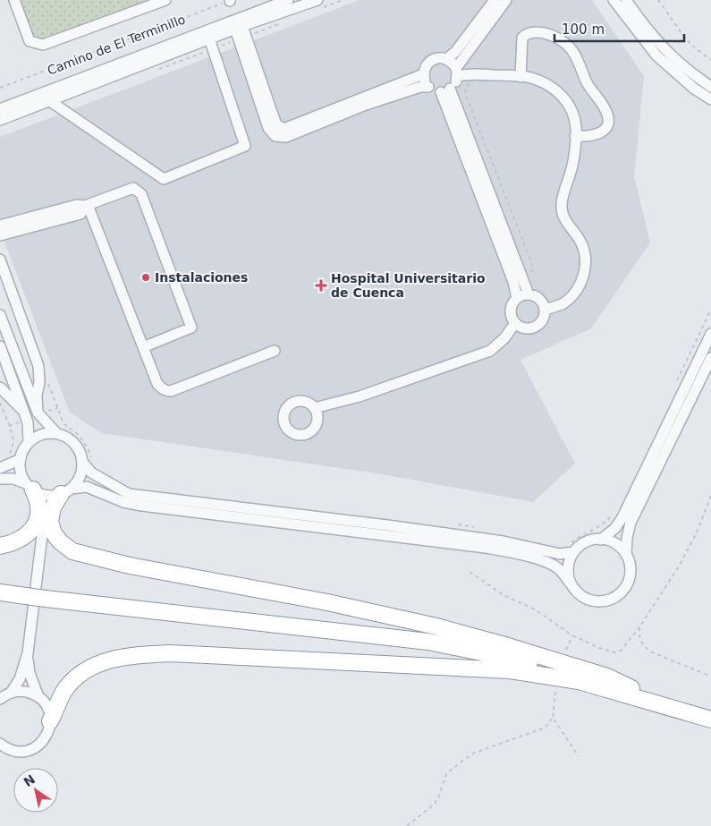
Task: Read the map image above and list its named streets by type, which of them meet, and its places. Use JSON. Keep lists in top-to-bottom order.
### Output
{
  "streets": {
    "path": ["Camino de El Terminillo"]
  },
  "places": {
    "other": ["Instalaciones"],
    "health": ["Hospital Universitario de Cuenca"]
  },
  "scale_bar": "100 m",
  "north": "top left"
}
